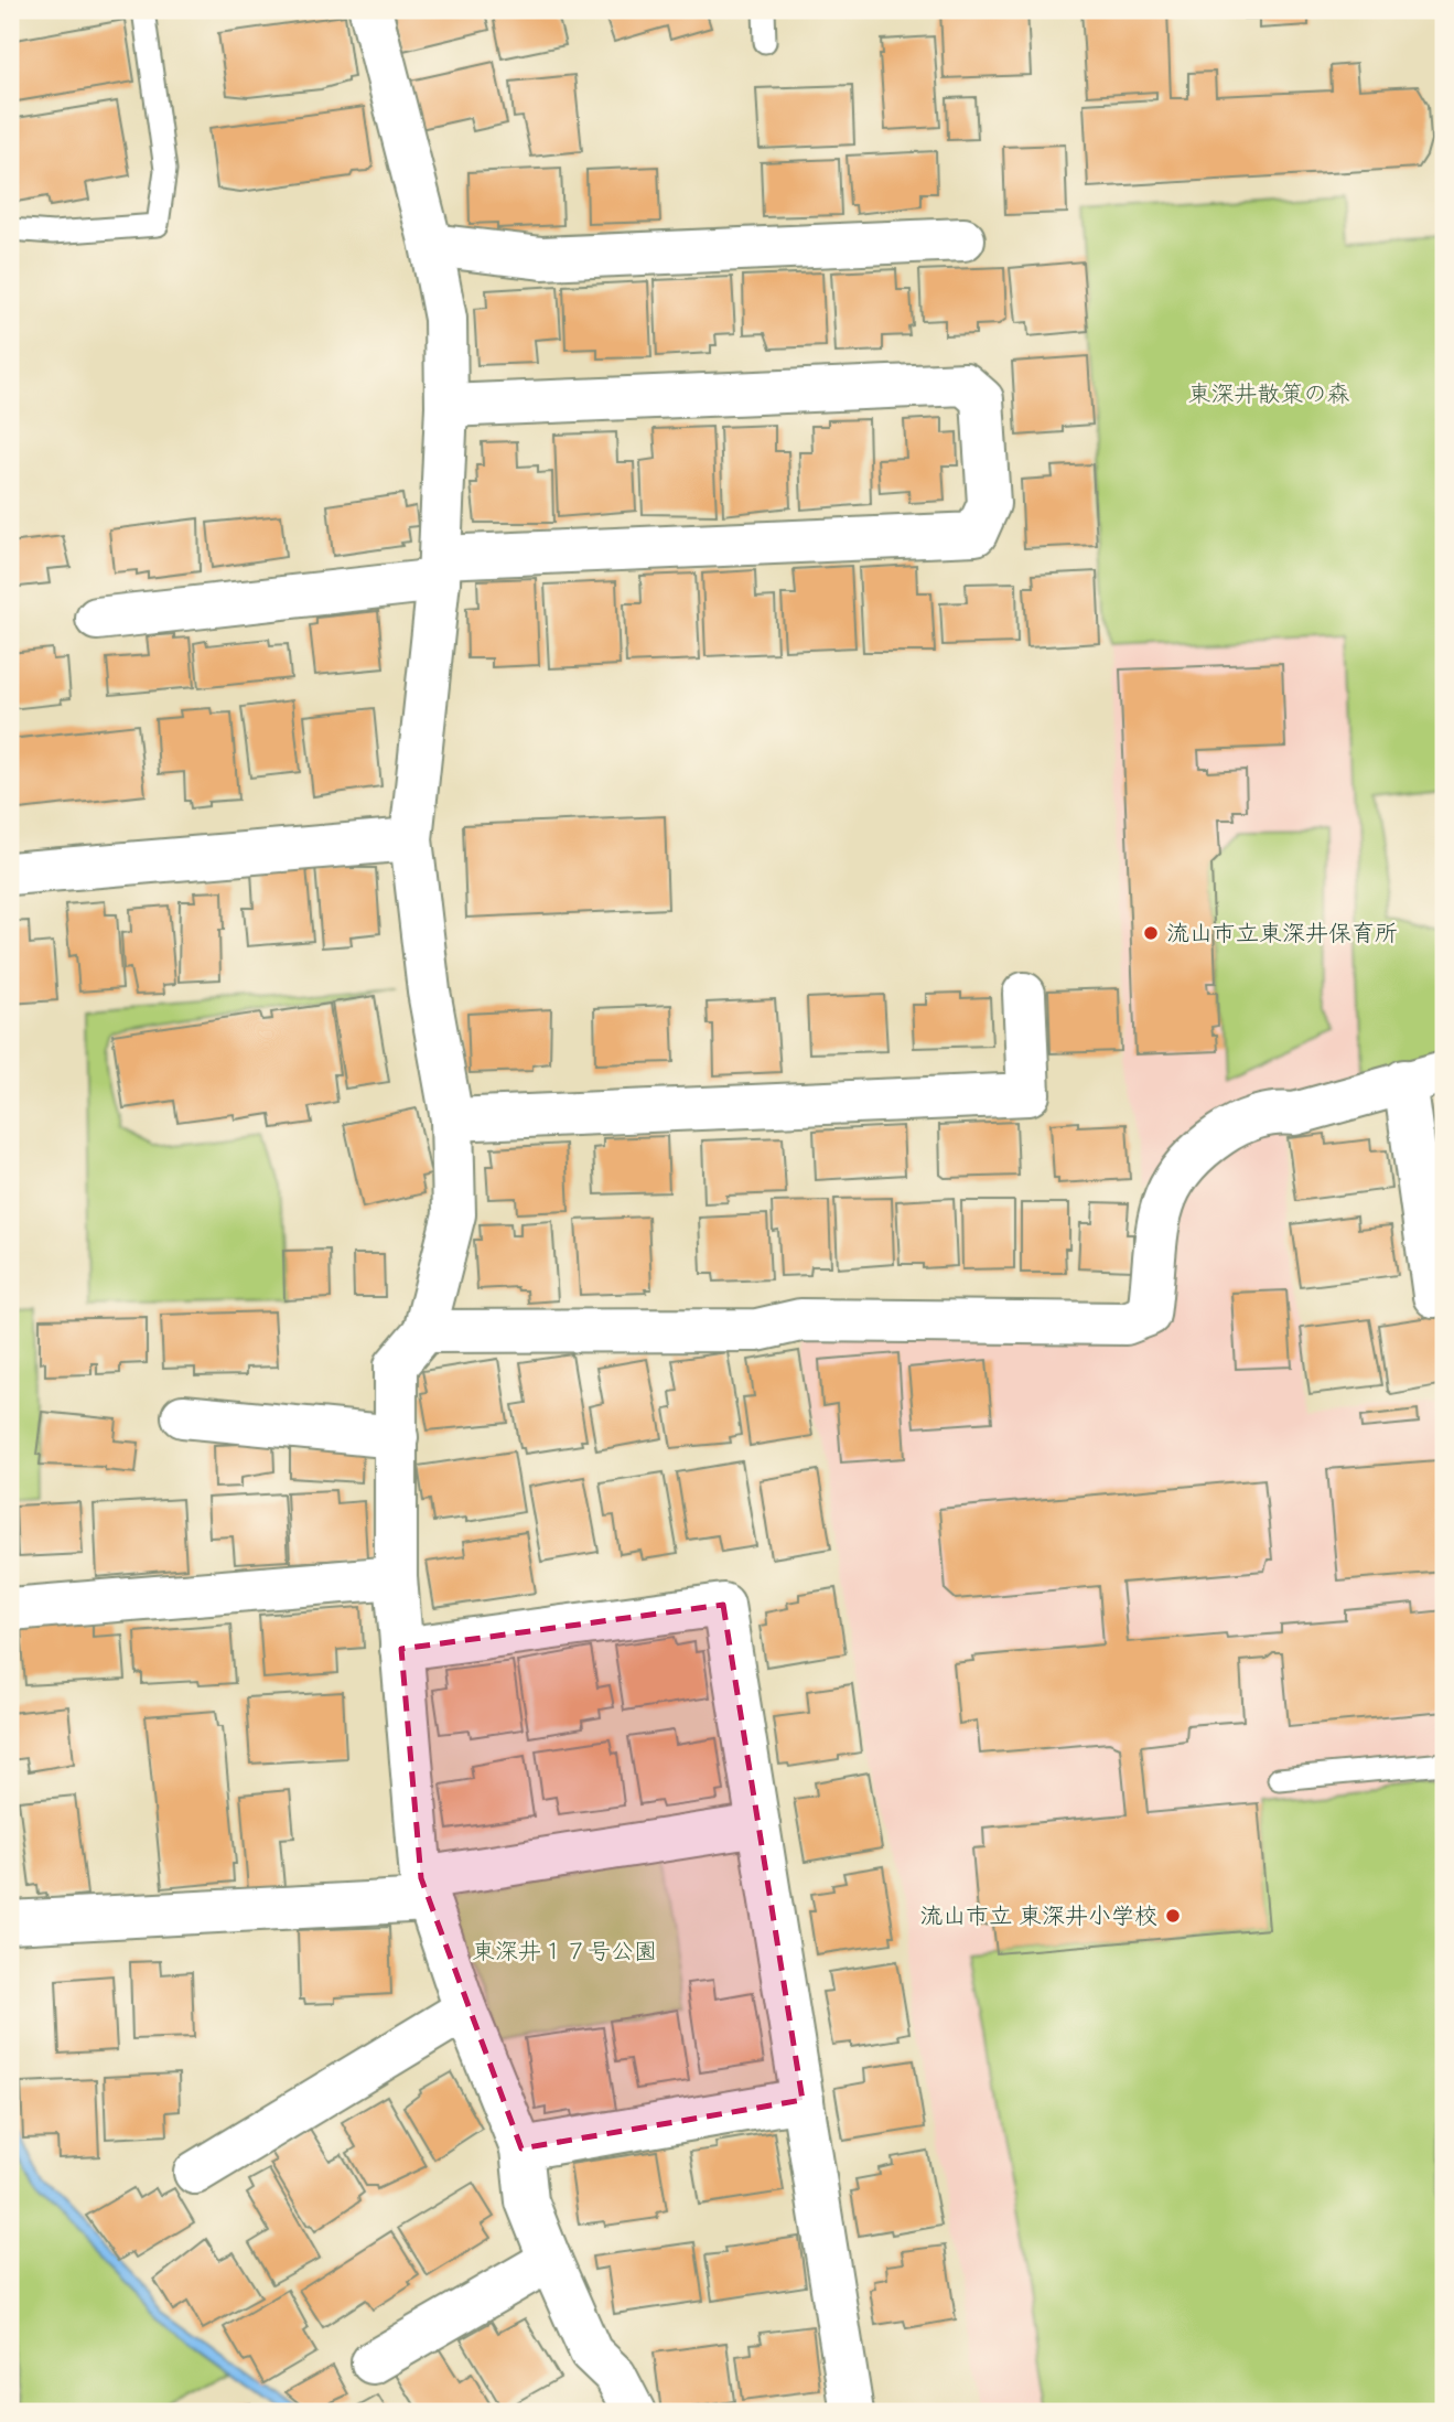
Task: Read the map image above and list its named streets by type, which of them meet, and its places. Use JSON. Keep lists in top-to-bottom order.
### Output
{
  "parks": ["東深井散策の森", "東深井１７号公園"],
  "places": ["流山市立東深井保育所", "流山市立 東深井小学校"]
}
